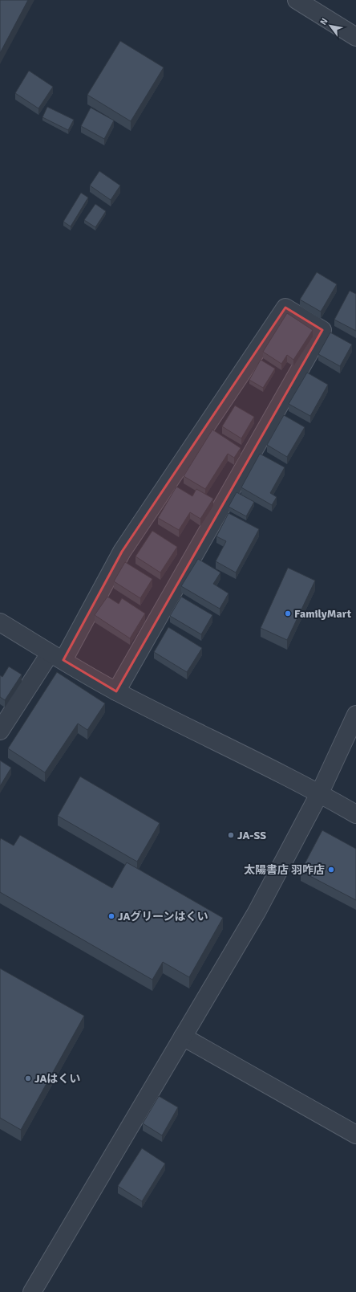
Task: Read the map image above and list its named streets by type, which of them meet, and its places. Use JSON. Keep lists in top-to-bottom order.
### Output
{
  "places": [
    "FamilyMart",
    "JA-SS",
    "太陽書店 羽咋店",
    "JAグリーンはくい",
    "JAはくい"
  ],
  "north": "top left"
}
